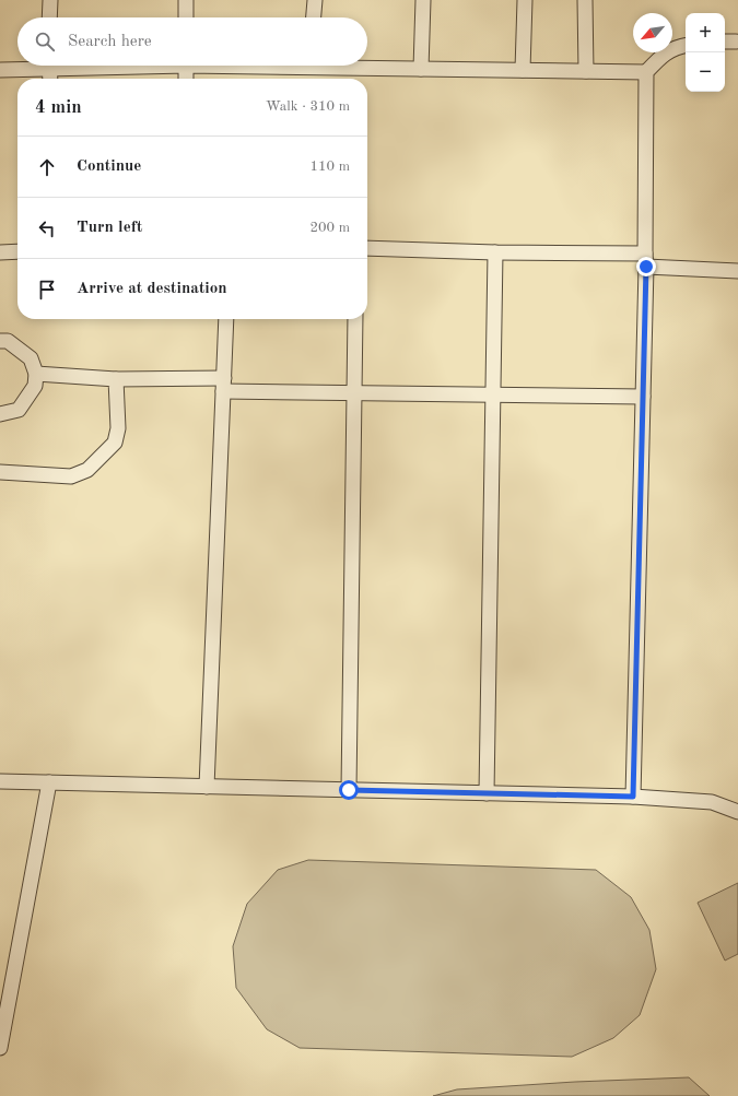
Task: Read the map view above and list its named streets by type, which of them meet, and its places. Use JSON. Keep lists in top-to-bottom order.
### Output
{
  "north": "bottom left",
  "page": {
    "map_buttons": ["+", "−"],
    "search": "Search here",
    "heading": ["4 min", "Walk · 310 m"],
    "list": [
      ["Continue", "110 m"],
      ["Turn left", "200 m"],
      "Arrive at destination"
    ]
  }
}
